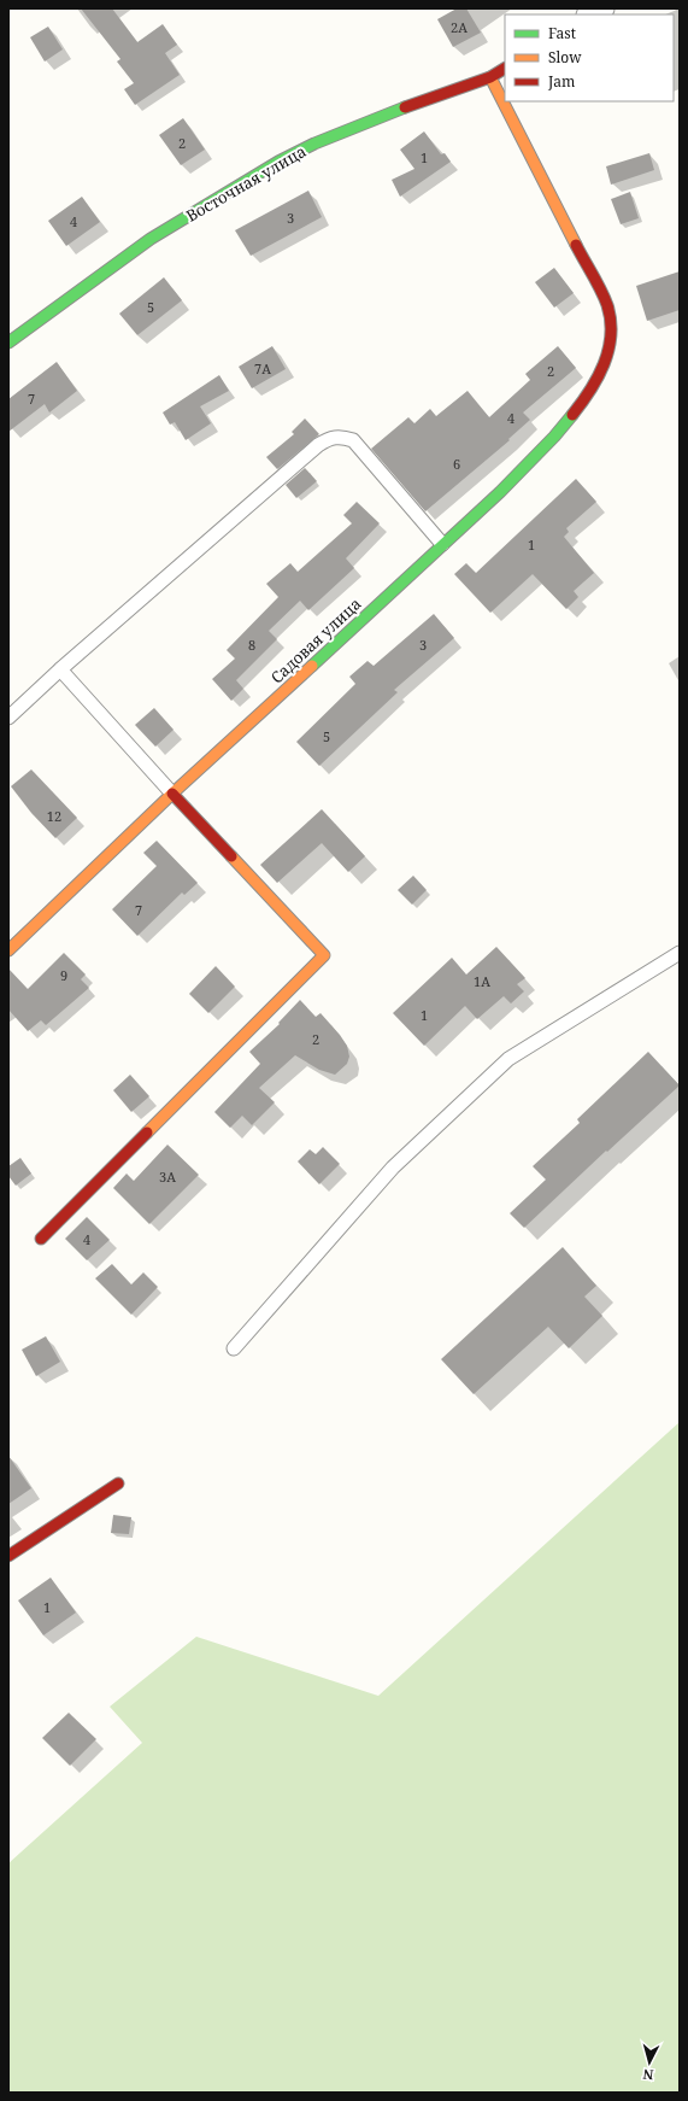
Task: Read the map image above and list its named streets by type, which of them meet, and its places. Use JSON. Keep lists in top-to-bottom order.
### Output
{
  "streets": {
    "street": ["Восточная улица", "Садовая улица"]
  },
  "crossings": [
    ["Восточная улица", "Садовая улица"]
  ],
  "house_numbers": [
    "2А",
    "2",
    "1",
    "3",
    "4",
    "5",
    "7А",
    "2",
    "7",
    "4",
    "6",
    "1",
    "8",
    "3",
    "5",
    "12",
    "7",
    "9",
    "1А",
    "1",
    "2",
    "3А",
    "4",
    "1"
  ],
  "legend": ["Fast", "Slow", "Jam"],
  "north": "bottom"
}
